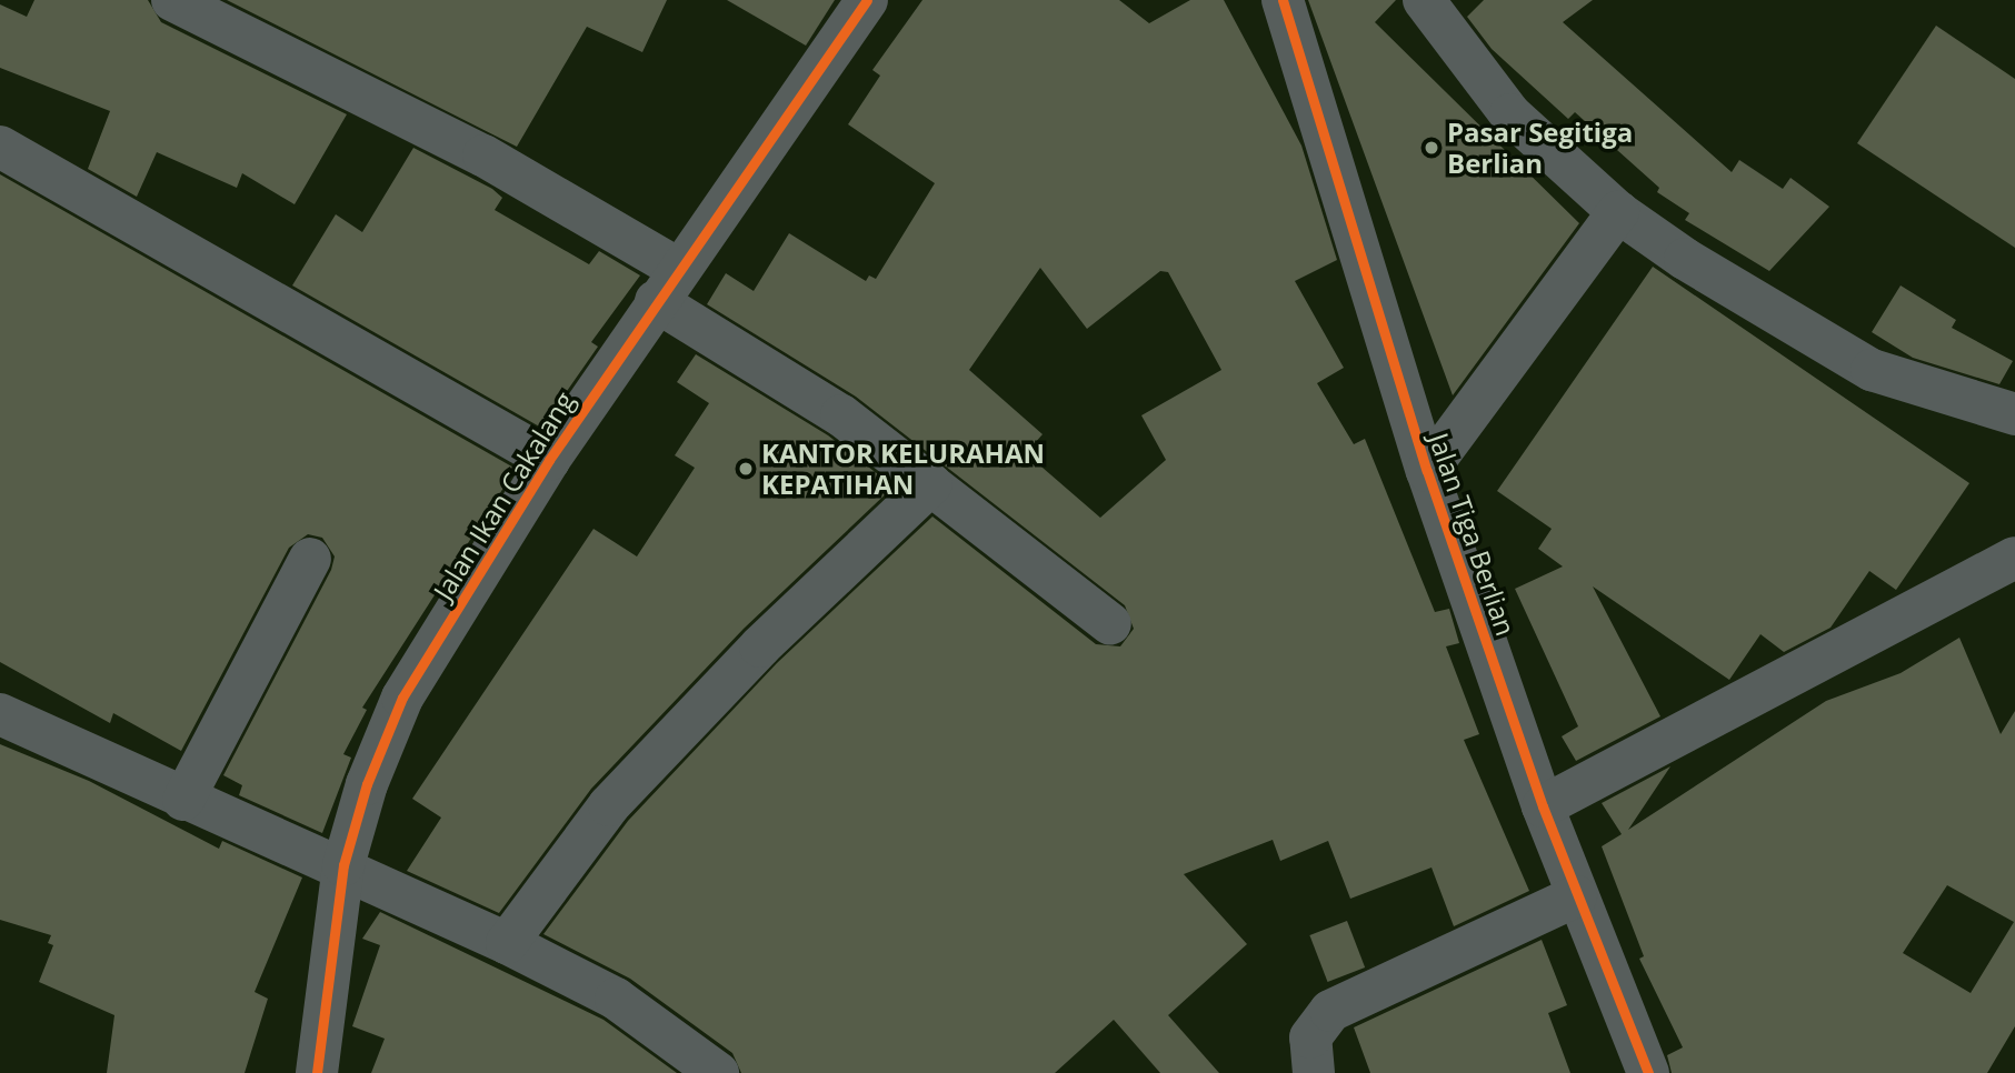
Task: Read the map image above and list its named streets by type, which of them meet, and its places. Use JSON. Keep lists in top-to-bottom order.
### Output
{
  "streets": {
    "street": ["Jalan Ikan Cakalang", "Jalan Tiga Berlian"]
  },
  "places": ["Pasar Segitiga Berlian", "KANTOR KELURAHAN KEPATIHAN"]
}
